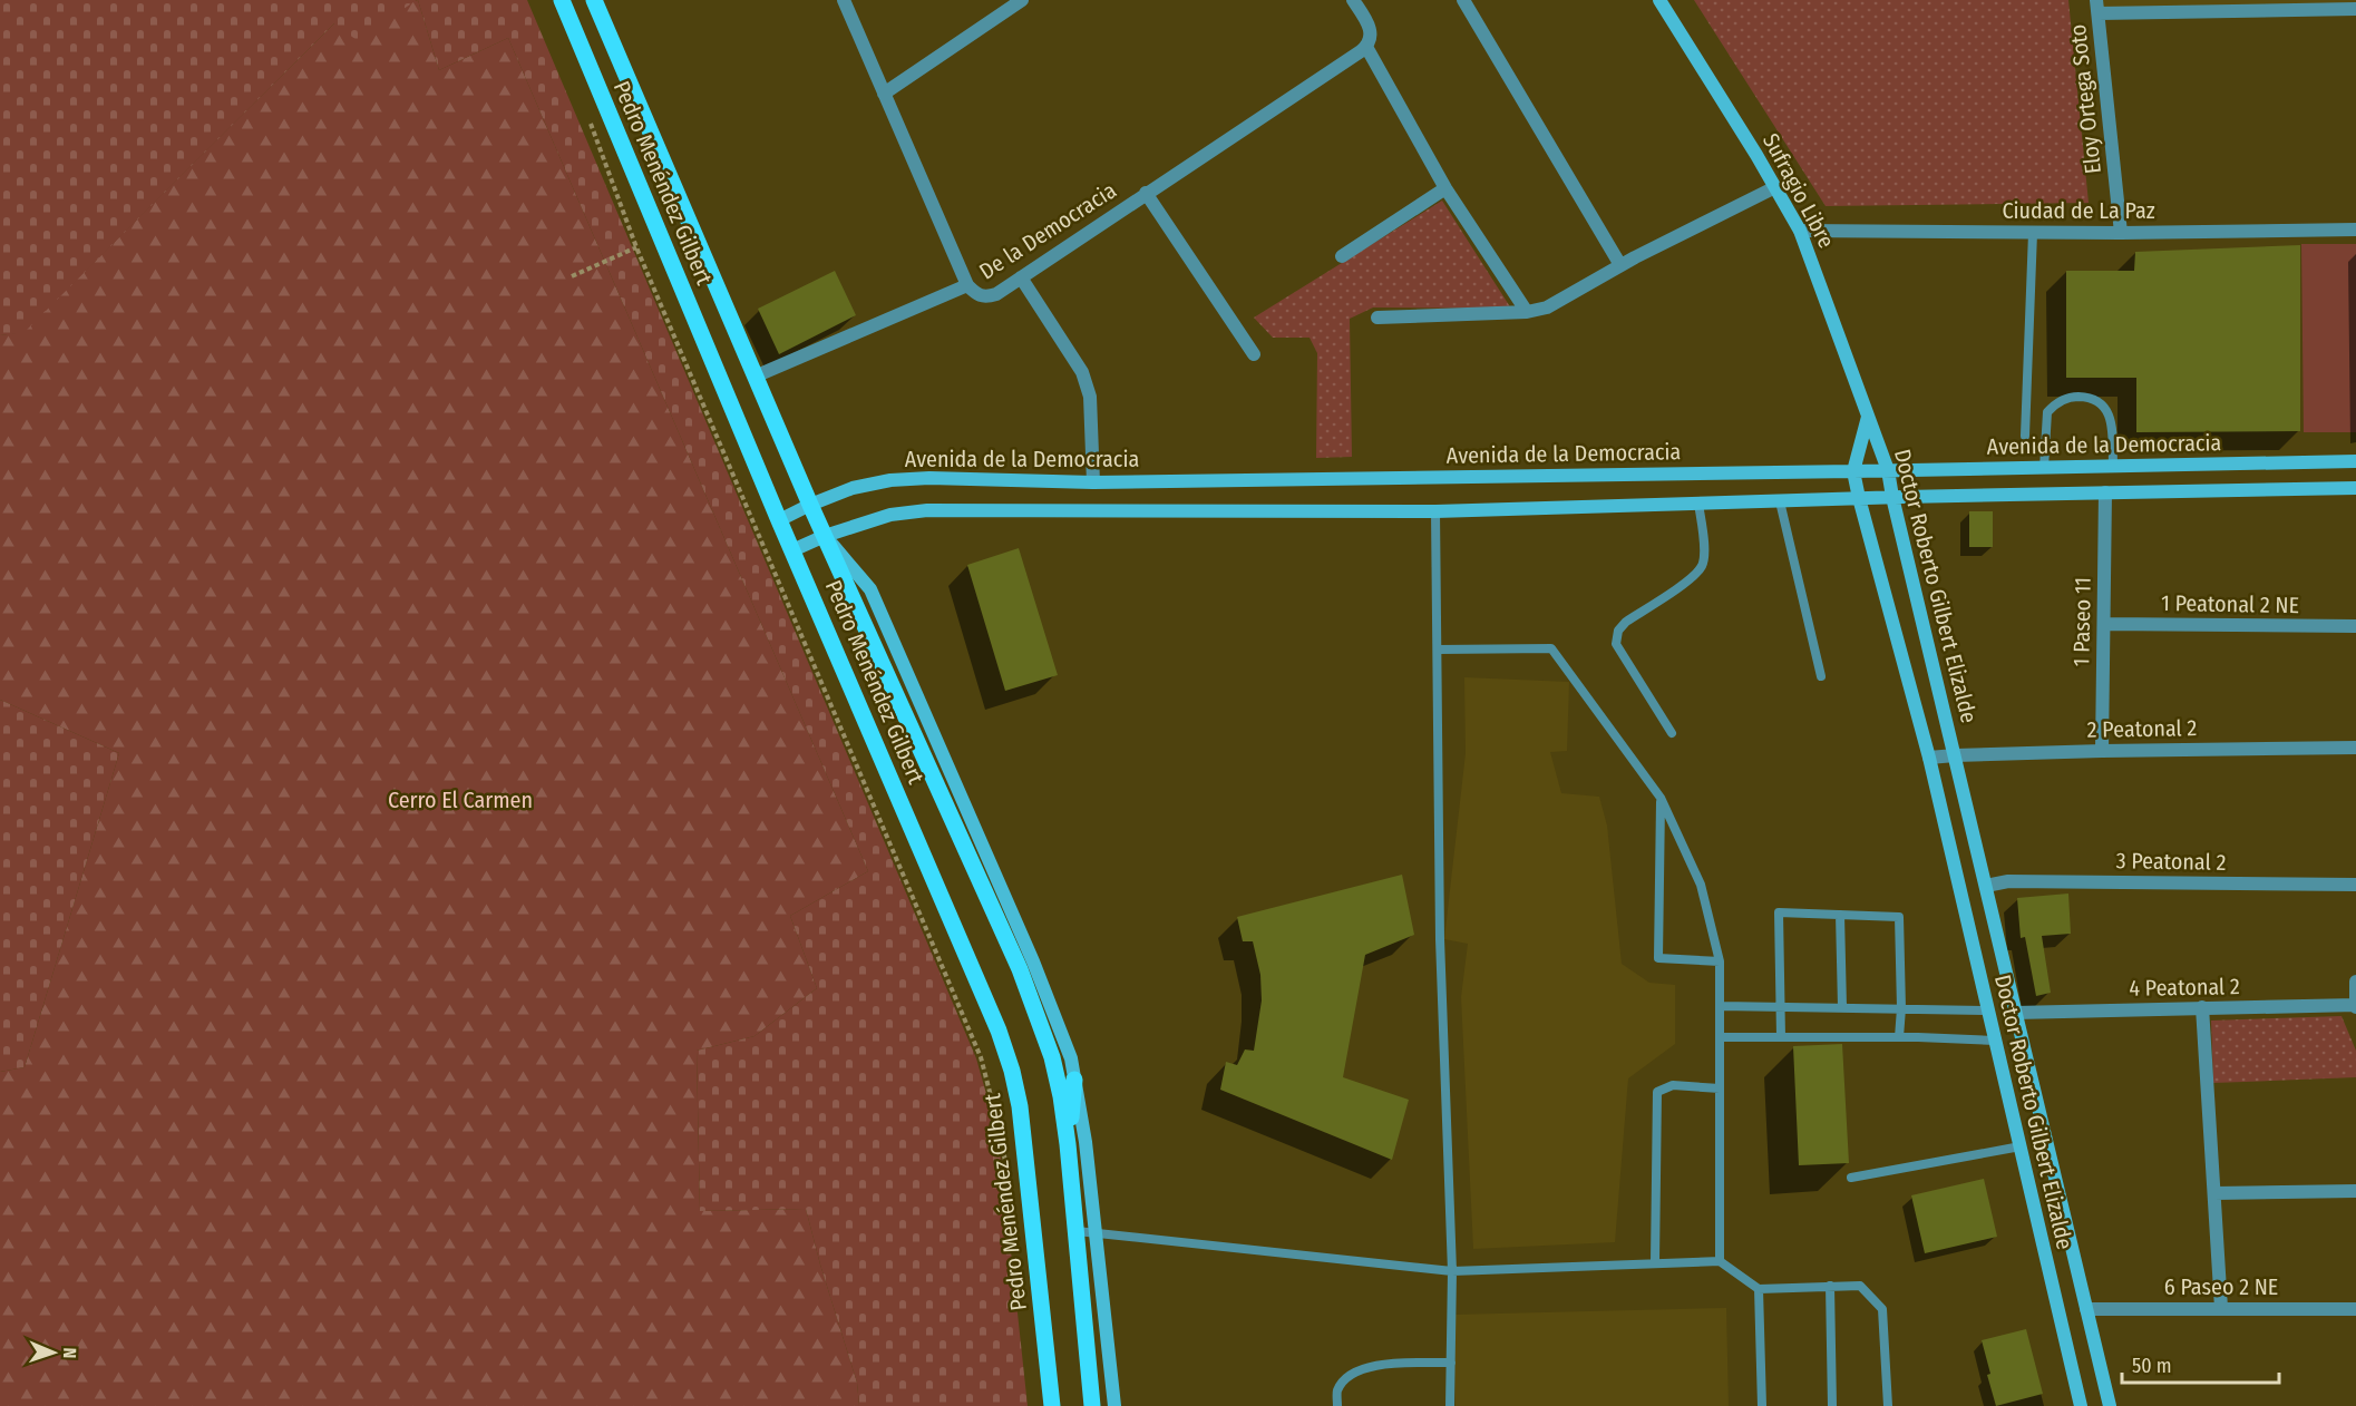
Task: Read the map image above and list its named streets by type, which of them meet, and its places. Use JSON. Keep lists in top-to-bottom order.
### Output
{
  "streets": {
    "main road": ["Pedro Menéndez Gilbert"],
    "street": [
      "Eloy Ortega Soto",
      "Sufragio Libre",
      "Ciudad de La Paz",
      "De la Democracia",
      "Avenida de la Democracia",
      "Doctor Roberto Gilbert Elizalde",
      "1 Peatonal 2 NE",
      "1 Paseo 11",
      "2 Peatonal 2",
      "3 Peatonal 2",
      "4 Peatonal 2",
      "6 Paseo 2 NE"
    ]
  },
  "crossings": [
    ["Eloy Ortega Soto", "Ciudad de La Paz"],
    ["Pedro Menéndez Gilbert", "Avenida de la Democracia"],
    ["Sufragio Libre", "Ciudad de La Paz"],
    ["Sufragio Libre", "Doctor Roberto Gilbert Elizalde"],
    ["Avenida de la Democracia", "Doctor Roberto Gilbert Elizalde"],
    ["Doctor Roberto Gilbert Elizalde", "2 Peatonal 2"],
    ["Doctor Roberto Gilbert Elizalde", "3 Peatonal 2"],
    ["Doctor Roberto Gilbert Elizalde", "4 Peatonal 2"],
    ["Doctor Roberto Gilbert Elizalde", "6 Paseo 2 NE"],
    ["1 Peatonal 2 NE", "1 Paseo 11"],
    ["1 Paseo 11", "2 Peatonal 2"]
  ],
  "parks": ["Cerro El Carmen"],
  "scale_bar": "50 m",
  "north": "right"
}
